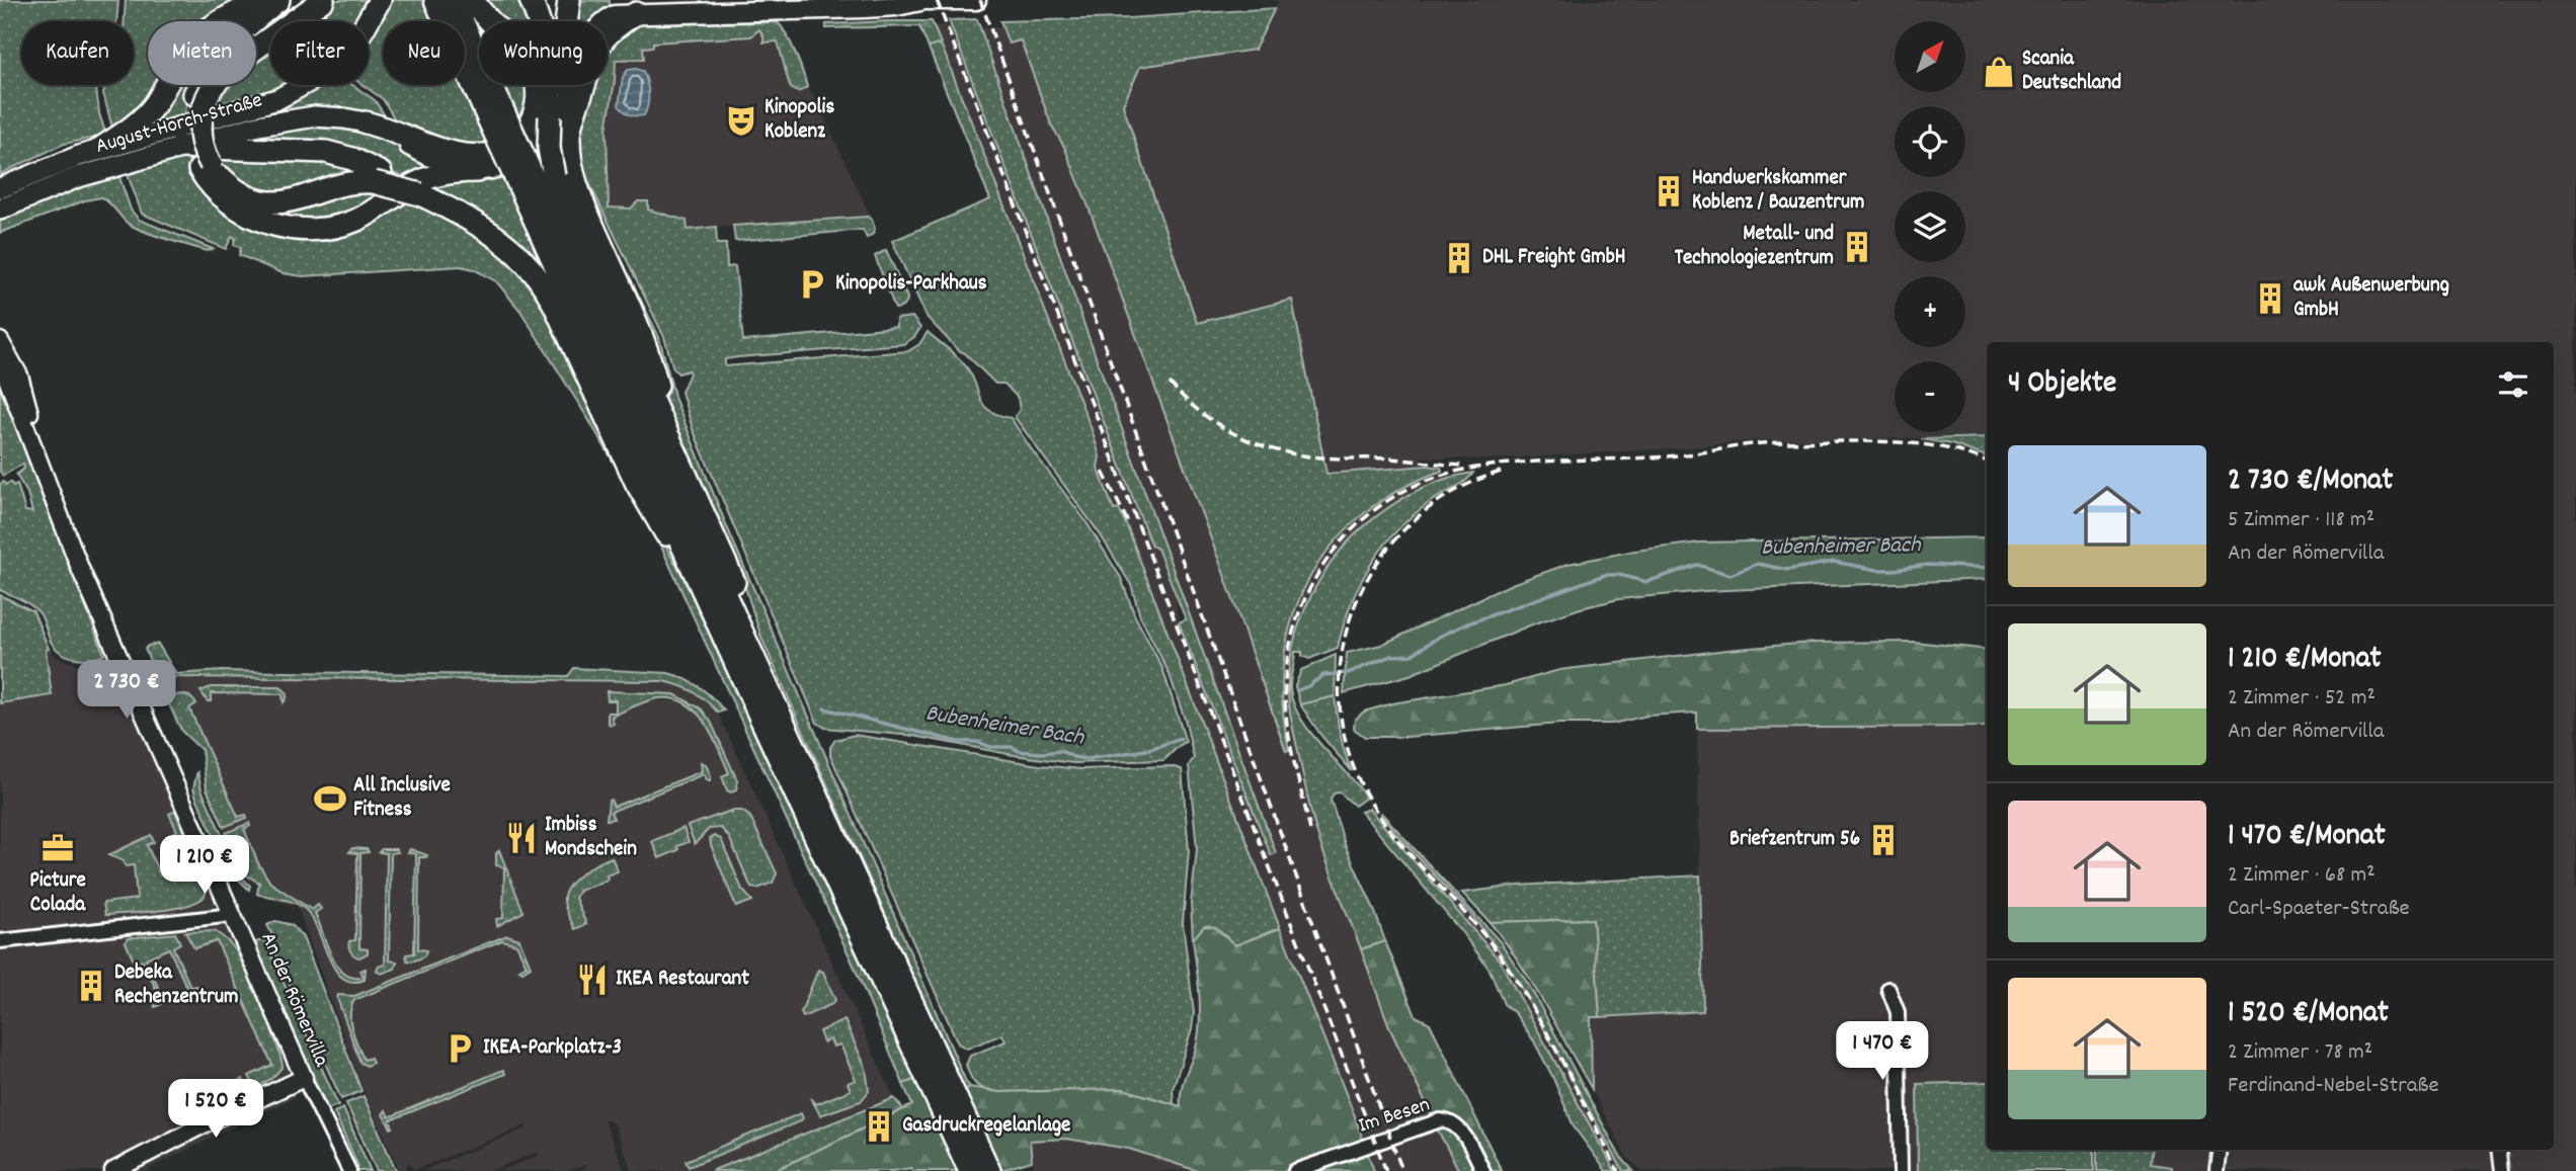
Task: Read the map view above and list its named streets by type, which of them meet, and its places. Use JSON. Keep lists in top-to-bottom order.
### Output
{
  "streets": {
    "main road": ["August-Horch-Straße"],
    "street": ["An der Römervilla", "Im Besen"]
  },
  "water": ["Bubenheimer Bach"],
  "places": {
    "shop": ["Scania Deutschland"],
    "theatre": ["Kinopolis Koblenz"],
    "building": [
      "Handwerkskammer Koblenz / Bauzentrum",
      "Metall- und Technologiezentrum",
      "DHL Freight GmbH",
      "awk Außenwerbung GmbH",
      "Briefzentrum 56",
      "Debeka Rechenzentrum",
      "Gasdruckregelanlage"
    ],
    "parking": ["Kinopolis-Parkhaus", "IKEA-Parkplatz-3"],
    "sports": ["All Inclusive Fitness"],
    "restaurant": ["Imbiss Mondschein", "IKEA Restaurant"],
    "office": ["Picture Colada"]
  },
  "north": "top right",
  "page": {
    "map_buttons": ["+", "−"],
    "chip": [
      "Kaufen",
      "Mieten",
      "Filter",
      "Neu",
      "Wohnung"
    ],
    "heading": "4 Objekte",
    "list": [
      {
        "name": "2 730 €/Monat",
        "note": "5 Zimmer · 118 m² · An der Römervilla"
      },
      {
        "name": "1 210 €/Monat",
        "note": "2 Zimmer · 52 m² · An der Römervilla"
      },
      {
        "name": "1 470 €/Monat",
        "note": "2 Zimmer · 68 m² · Carl-Spaeter-Straße"
      },
      {
        "name": "1 520 €/Monat",
        "note": "2 Zimmer · 78 m² · Ferdinand-Nebel-Straße"
      }
    ],
    "price": [
      "2 730 €",
      "1 210 €",
      "1 470 €",
      "1 520 €"
    ]
  }
}
